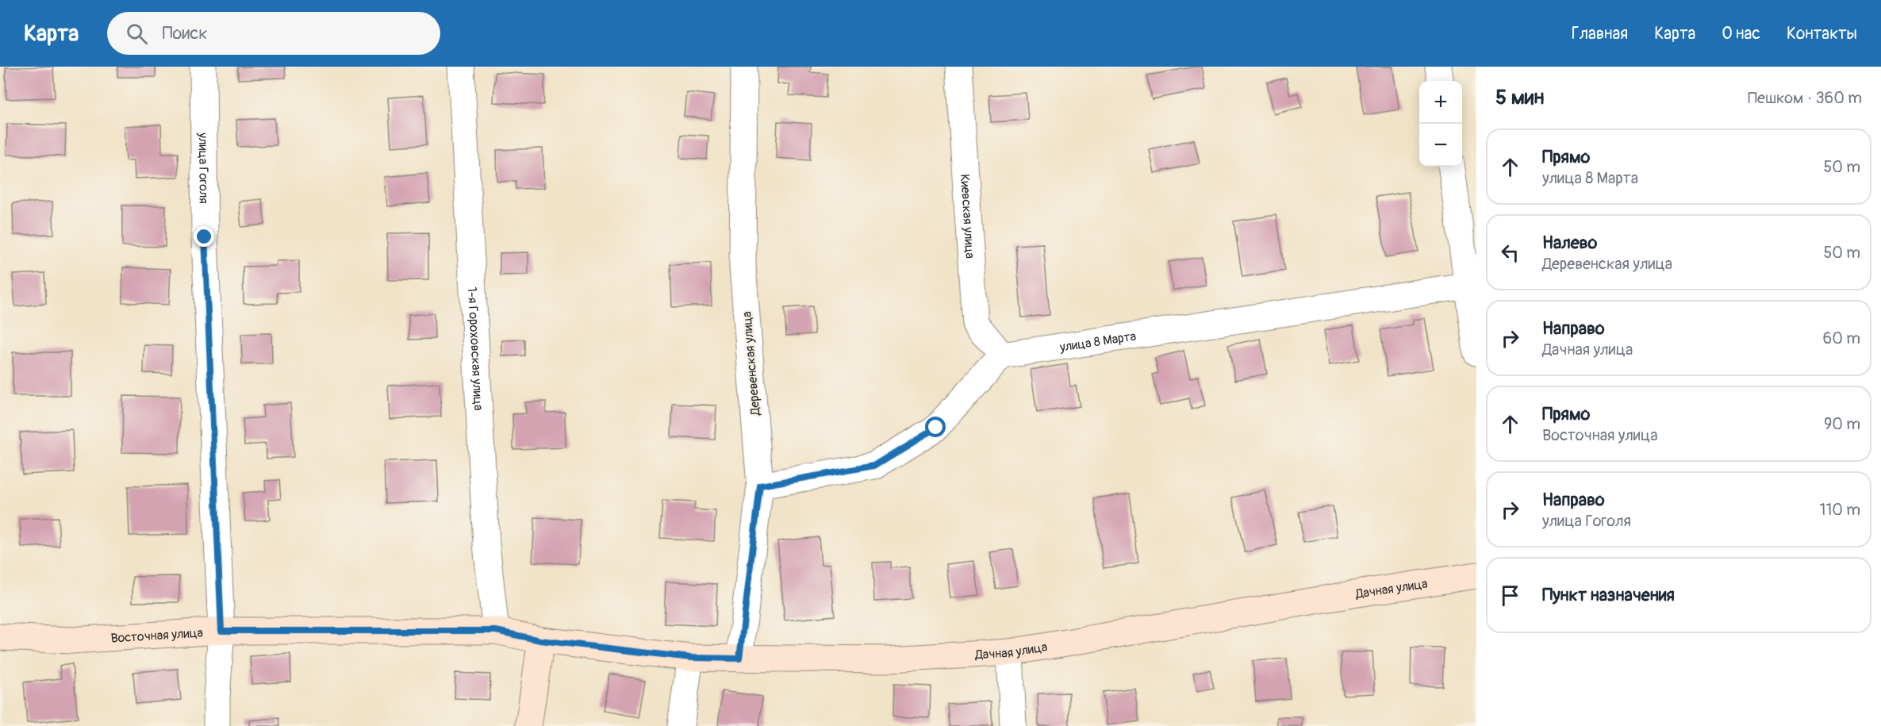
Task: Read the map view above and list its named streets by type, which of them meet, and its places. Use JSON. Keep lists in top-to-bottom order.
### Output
{
  "streets": {
    "street": [
      "улица Гоголя",
      "Киевская улица",
      "улица 8 Марта",
      "1-я Гороховская улица",
      "Деревенская улица",
      "Дачная улица",
      "Восточная улица"
    ]
  },
  "crossings": [
    ["улица Гоголя", "Восточная улица"],
    ["Киевская улица", "улица 8 Марта"],
    ["1-я Гороховская улица", "Восточная улица"],
    ["Деревенская улица", "Дачная улица"],
    ["Дачная улица", "Восточная улица"]
  ],
  "page": {
    "header": "Карта",
    "search": "Поиск",
    "nav": [
      "Главная",
      "Карта",
      "О нас",
      "Контакты"
    ],
    "heading": ["5 мин", "Пешком · 360 m"],
    "map_buttons": ["+", "−"],
    "list": [
      ["Прямо", "улица 8 Марта", "50 m"],
      ["Налево", "Деревенская улица", "50 m"],
      ["Направо", "Дачная улица", "60 m"],
      ["Прямо", "Восточная улица", "90 m"],
      ["Направо", "улица Гоголя", "110 m"],
      "Пункт назначения"
    ]
  }
}
